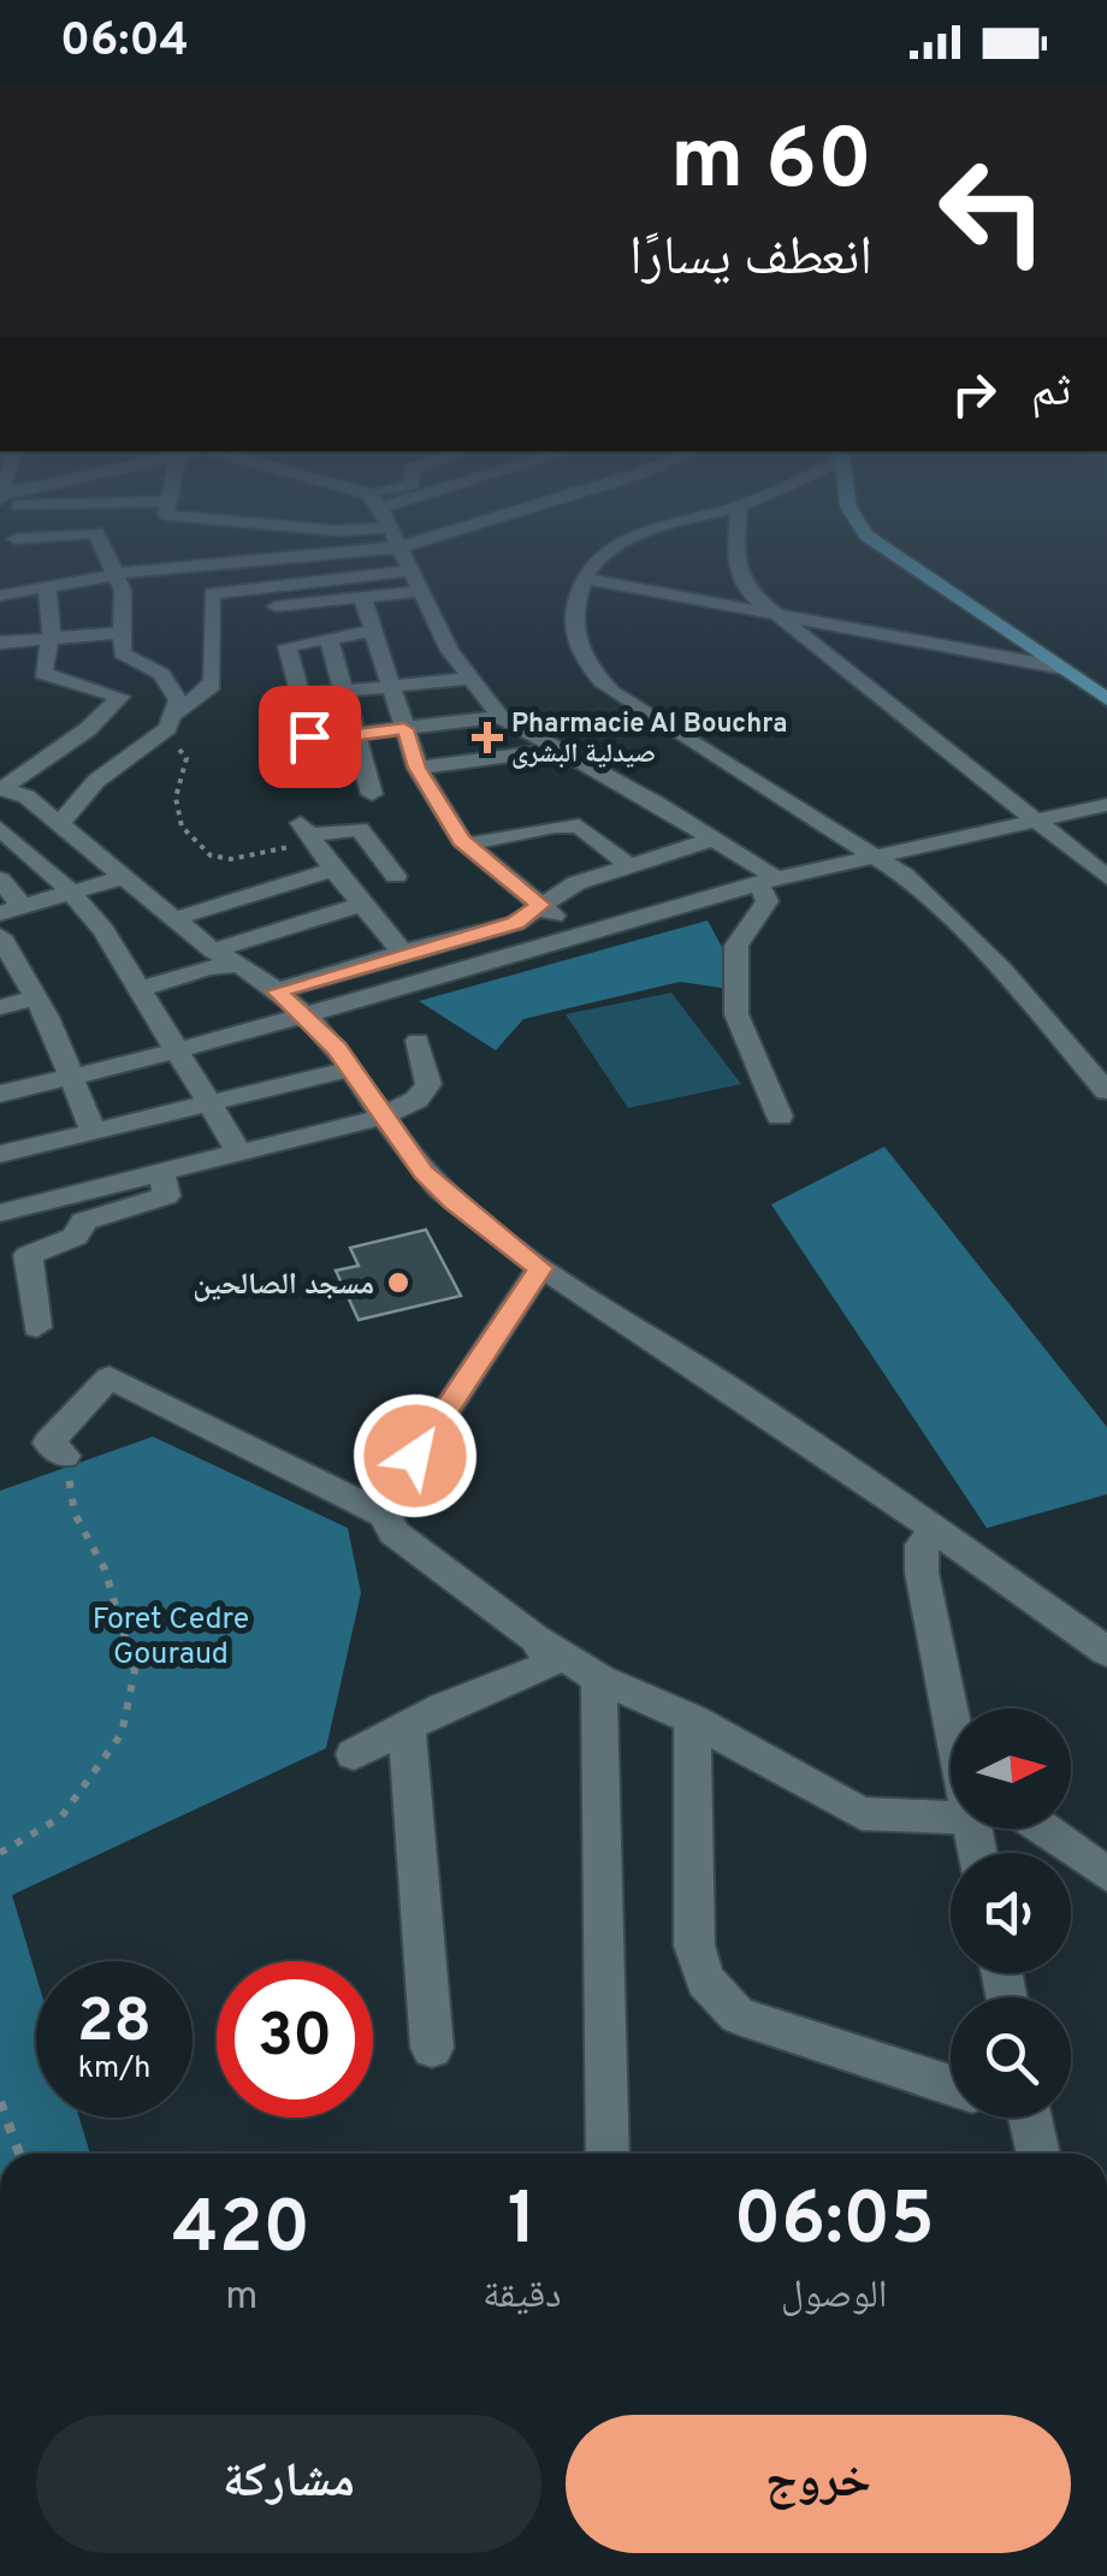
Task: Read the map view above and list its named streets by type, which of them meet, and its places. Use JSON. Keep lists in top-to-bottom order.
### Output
{
  "parks": ["Foret Cedre Gouraud"],
  "places": {
    "health": ["Pharmacie Al Bouchra صيدلية البشرى"],
    "other": ["مسجد الصالحين"]
  },
  "north": "right",
  "page": {
    "status": "06:04",
    "turn": ["60 m", "انعطف يسارًا"],
    "then": "ثم",
    "speed": "28 km/h",
    "limit": "30",
    "eta": [
      "06:05",
      "الوصول",
      "1",
      "دقيقة",
      "420",
      "m"
    ],
    "buttons": ["خروج", "مشاركة"]
  }
}
